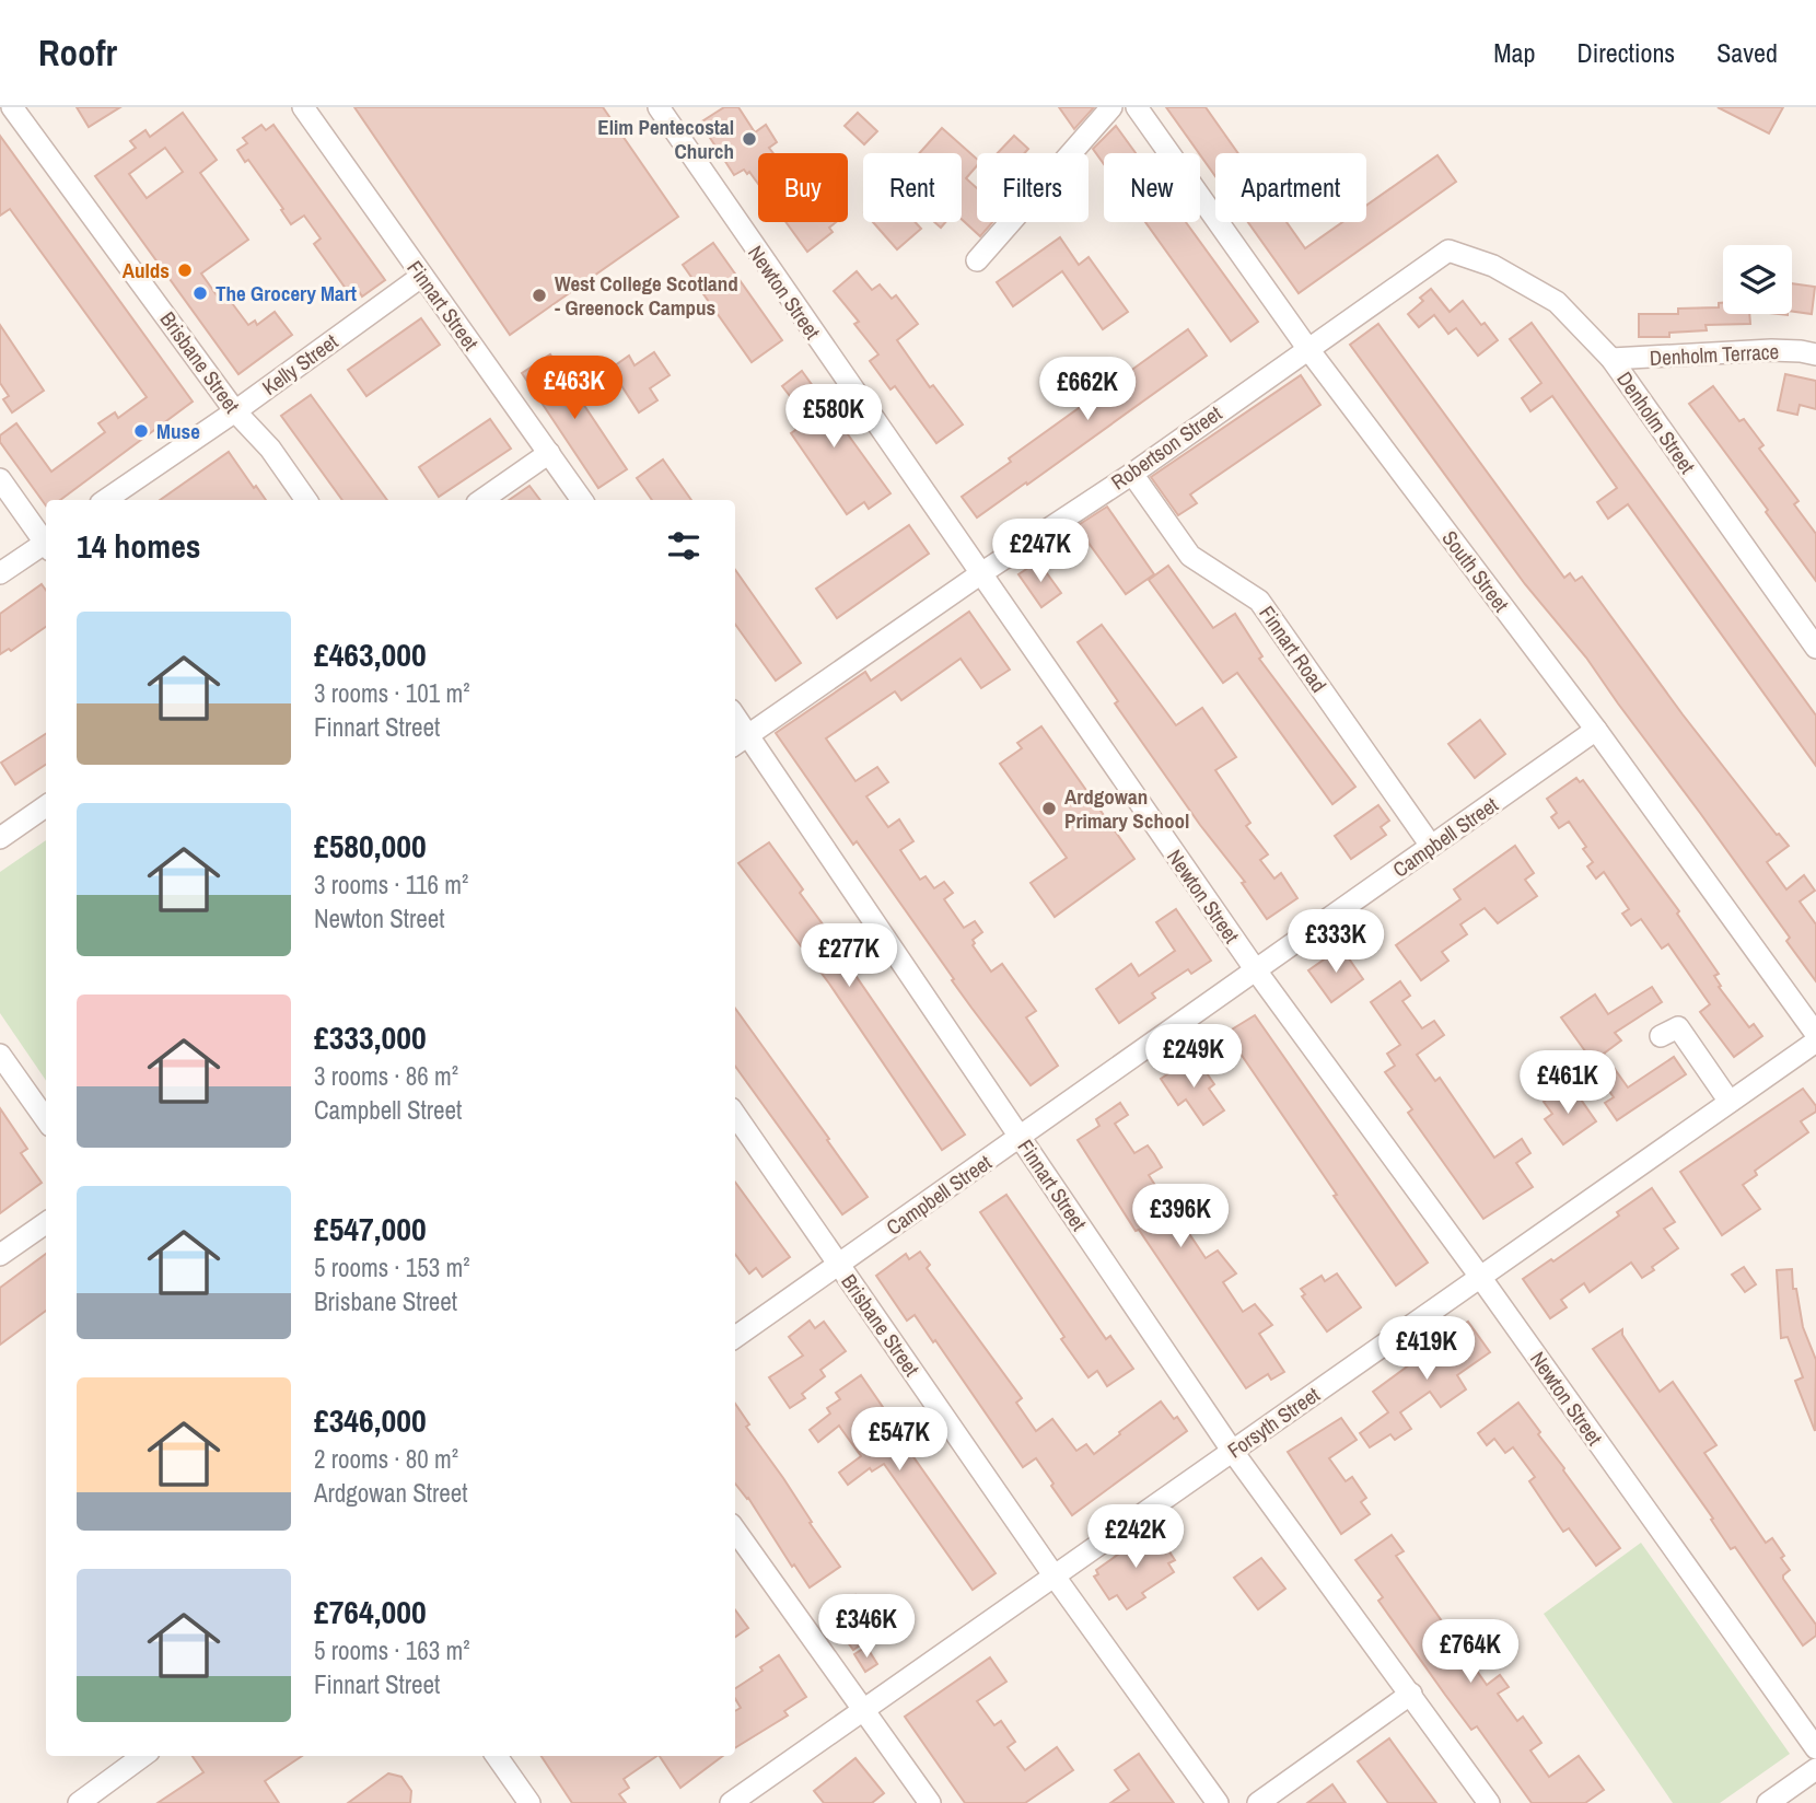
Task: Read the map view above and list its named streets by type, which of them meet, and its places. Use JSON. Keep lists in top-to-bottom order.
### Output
{
  "streets": {
    "street": [
      "Newton Street",
      "Finnart Street",
      "Denholm Terrace",
      "Brisbane Street",
      "Kelly Street",
      "Denholm Street",
      "Robertson Street",
      "South Street",
      "Finnart Road",
      "Campbell Street",
      "Forsyth Street"
    ]
  },
  "crossings": [
    ["Newton Street", "Robertson Street"],
    ["Newton Street", "Campbell Street"],
    ["Newton Street", "Forsyth Street"],
    ["Finnart Street", "Kelly Street"],
    ["Finnart Street", "Robertson Street"],
    ["Finnart Street", "Campbell Street"],
    ["Finnart Street", "Forsyth Street"],
    ["Denholm Terrace", "Denholm Street"],
    ["Brisbane Street", "Kelly Street"],
    ["Brisbane Street", "Campbell Street"],
    ["Brisbane Street", "Forsyth Street"],
    ["Denholm Street", "Robertson Street"],
    ["Robertson Street", "South Street"],
    ["Robertson Street", "Finnart Road"],
    ["South Street", "Campbell Street"],
    ["Finnart Road", "Campbell Street"]
  ],
  "places": [
    "Elim Pentecostal Church",
    "Aulds",
    "The Grocery Mart",
    "West College Scotland - Greenock Campus",
    "Muse",
    "Ardgowan Primary School"
  ],
  "page": {
    "header": "Roofr",
    "nav": ["Map", "Directions", "Saved"],
    "chip": [
      "Buy",
      "Rent",
      "Filters",
      "New",
      "Apartment"
    ],
    "price": [
      "£463K",
      "£662K",
      "£580K",
      "£247K",
      "£333K",
      "£277K",
      "£249K",
      "£461K",
      "£396K",
      "£419K",
      "£547K",
      "£242K",
      "£346K",
      "£764K"
    ],
    "heading": "14 homes",
    "list": [
      {
        "name": "£463,000",
        "note": "3 rooms · 101 m² · Finnart Street"
      },
      {
        "name": "£580,000",
        "note": "3 rooms · 116 m² · Newton Street"
      },
      {
        "name": "£333,000",
        "note": "3 rooms · 86 m² · Campbell Street"
      },
      {
        "name": "£547,000",
        "note": "5 rooms · 153 m² · Brisbane Street"
      },
      {
        "name": "£346,000",
        "note": "2 rooms · 80 m² · Ardgowan Street"
      },
      {
        "name": "£764,000",
        "note": "5 rooms · 163 m² · Finnart Street"
      }
    ]
  }
}
